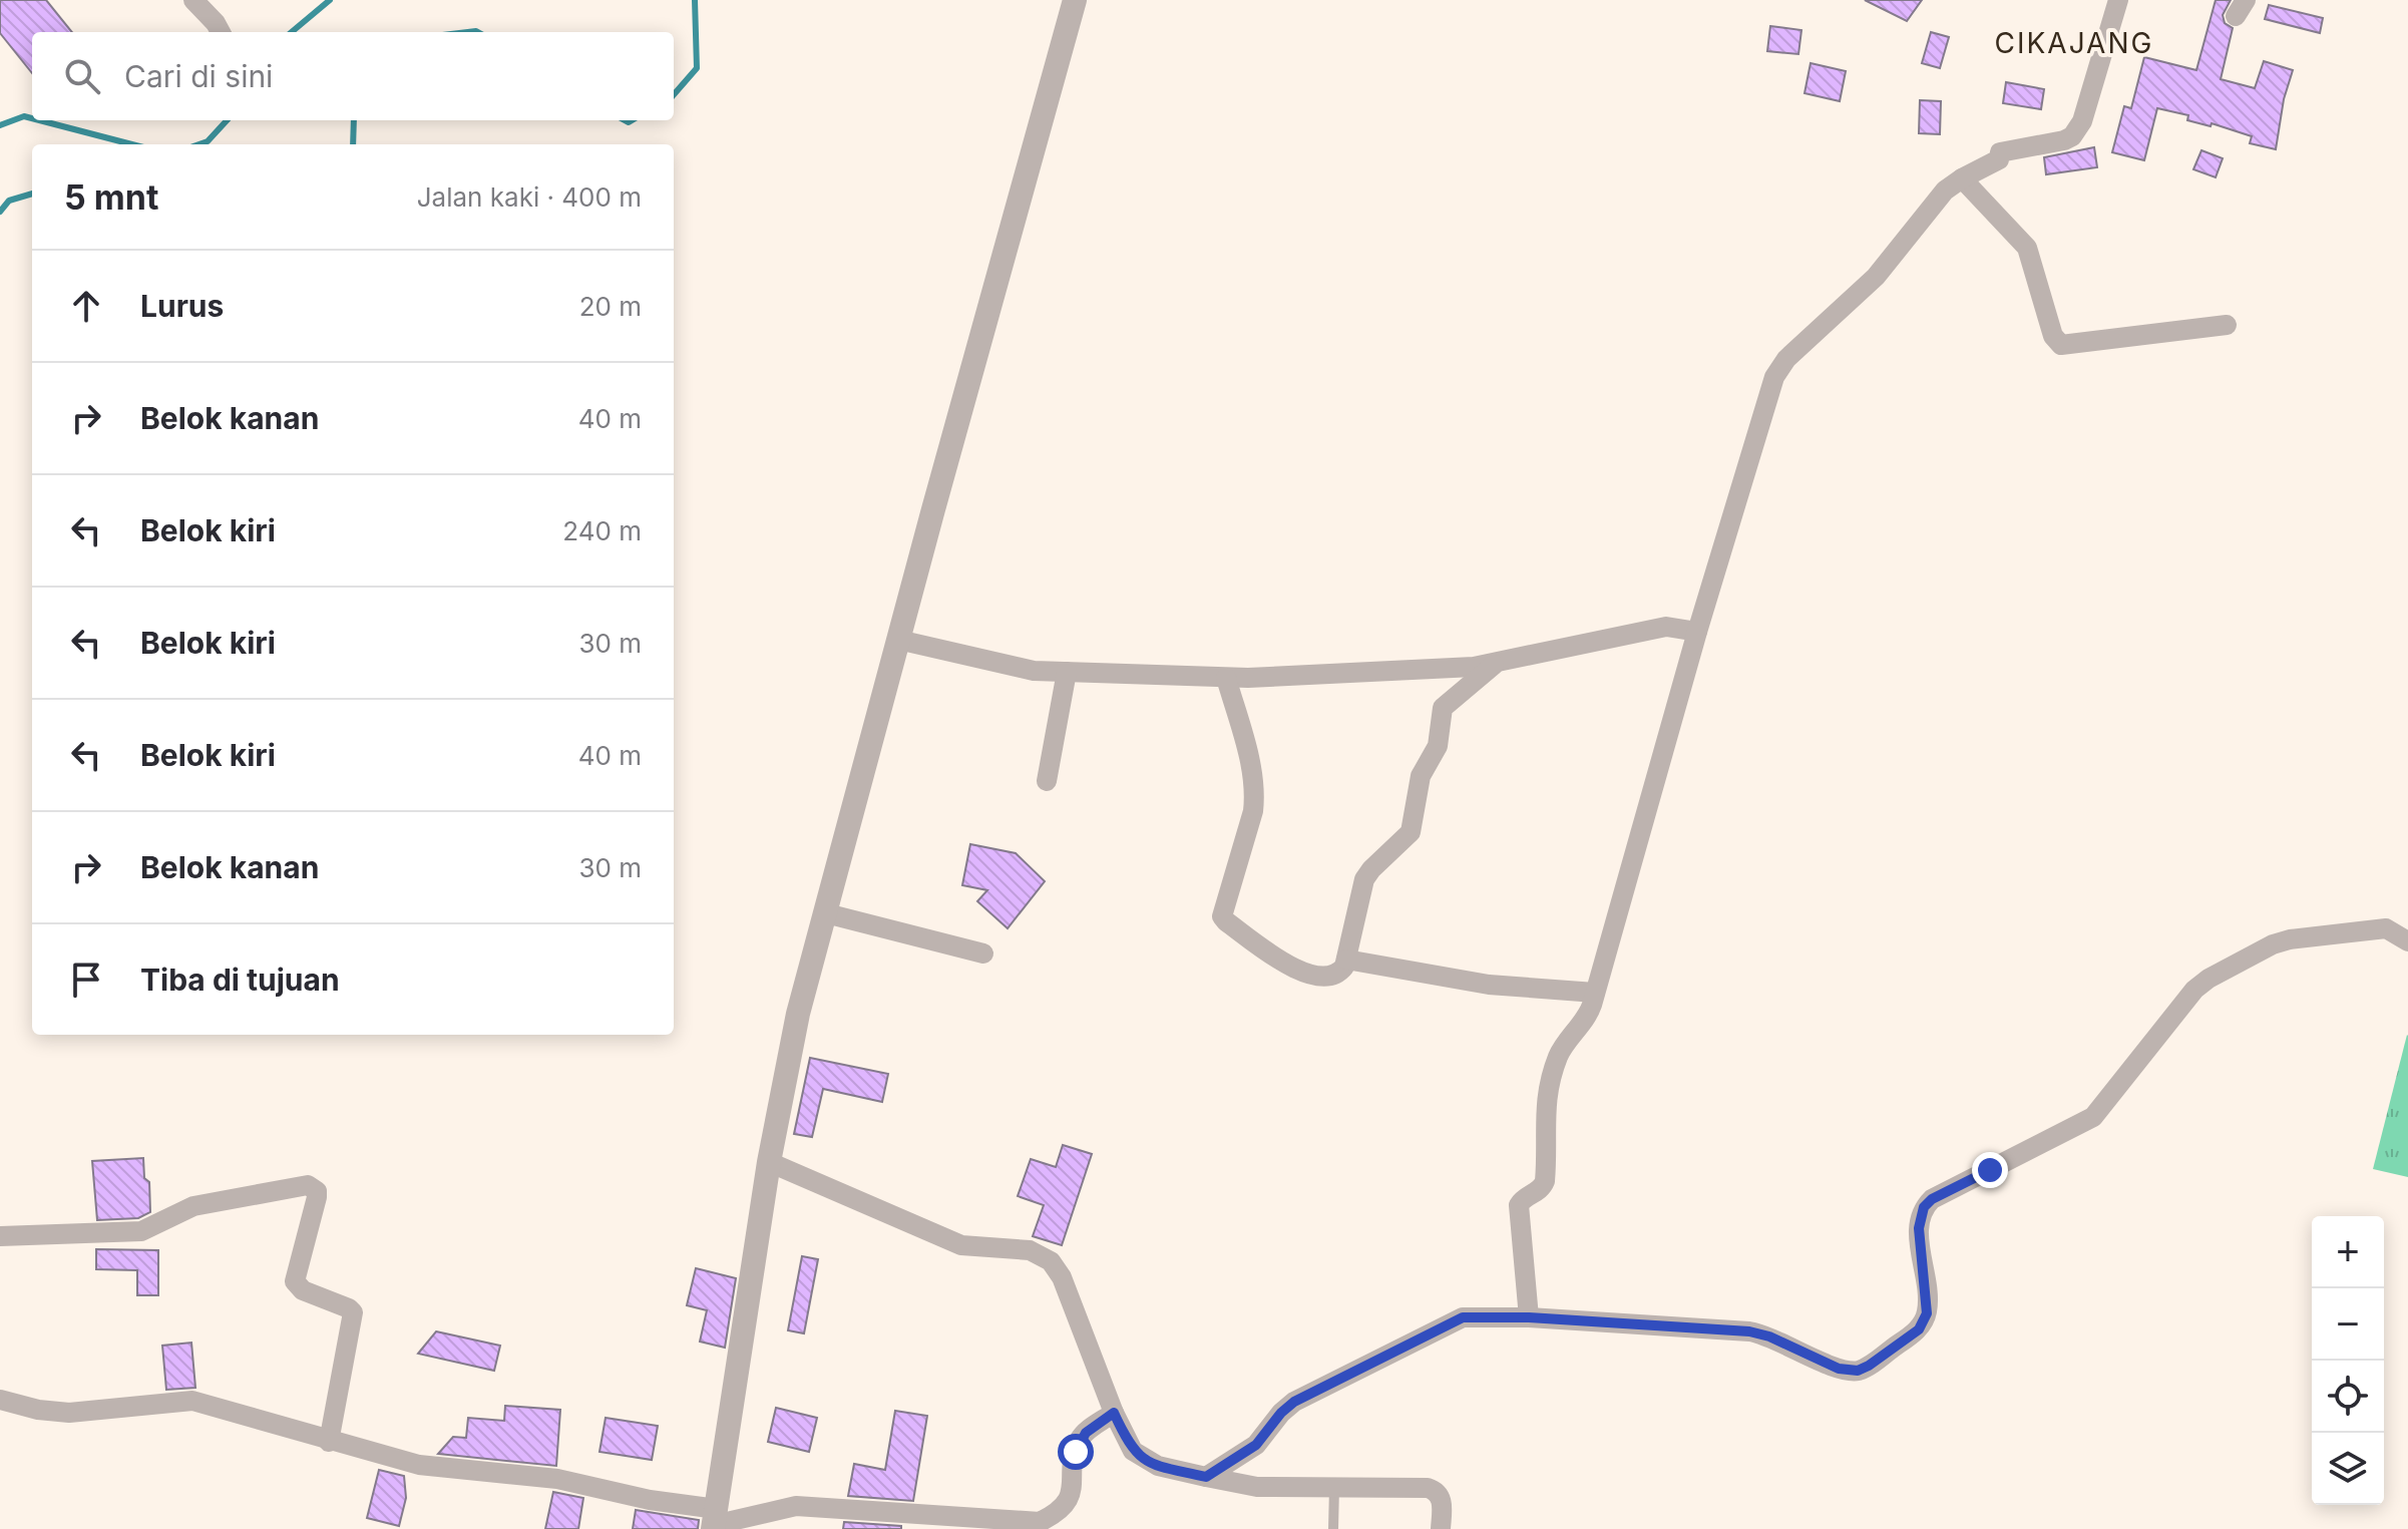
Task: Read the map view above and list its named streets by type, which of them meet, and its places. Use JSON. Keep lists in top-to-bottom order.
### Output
{
  "districts": ["CIKAJANG"],
  "page": {
    "search": "Cari di sini",
    "heading": ["5 mnt", "Jalan kaki · 400 m"],
    "list": [
      ["Lurus", "20 m"],
      ["Belok kanan", "40 m"],
      ["Belok kiri", "240 m"],
      ["Belok kiri", "30 m"],
      ["Belok kiri", "40 m"],
      ["Belok kanan", "30 m"],
      "Tiba di tujuan"
    ],
    "map_buttons": ["+", "−"]
  }
}
